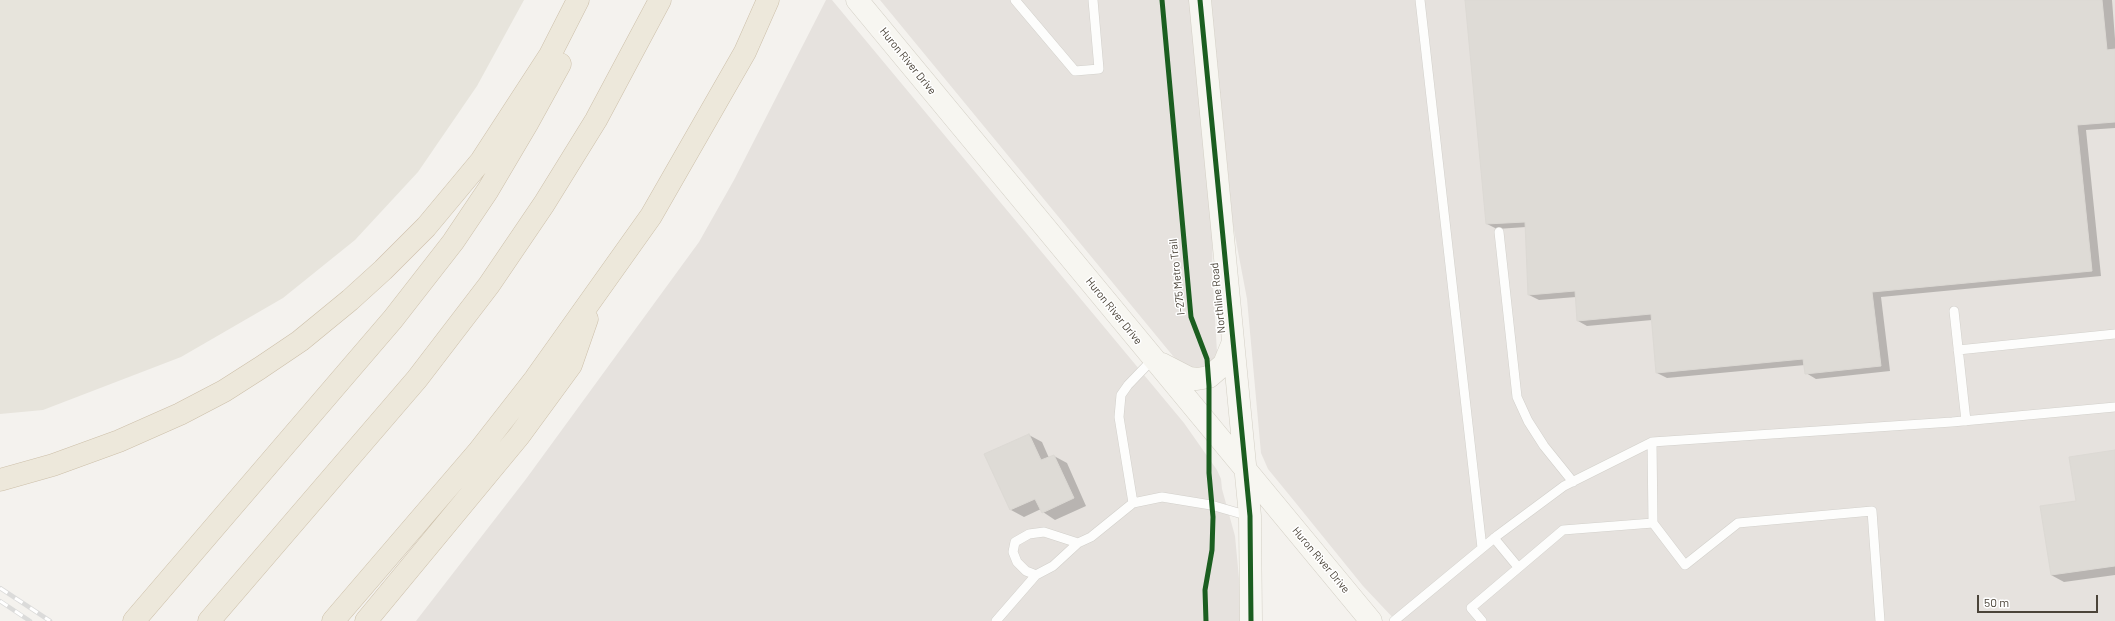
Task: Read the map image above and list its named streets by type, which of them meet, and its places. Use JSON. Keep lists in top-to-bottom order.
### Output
{
  "streets": {
    "main road": ["Huron River Drive", "Northline Road"],
    "cycle path": ["I-275 Metro Trail"]
  },
  "crossings": [
    ["Huron River Drive", "Northline Road"]
  ],
  "scale_bar": "50 m"
}
